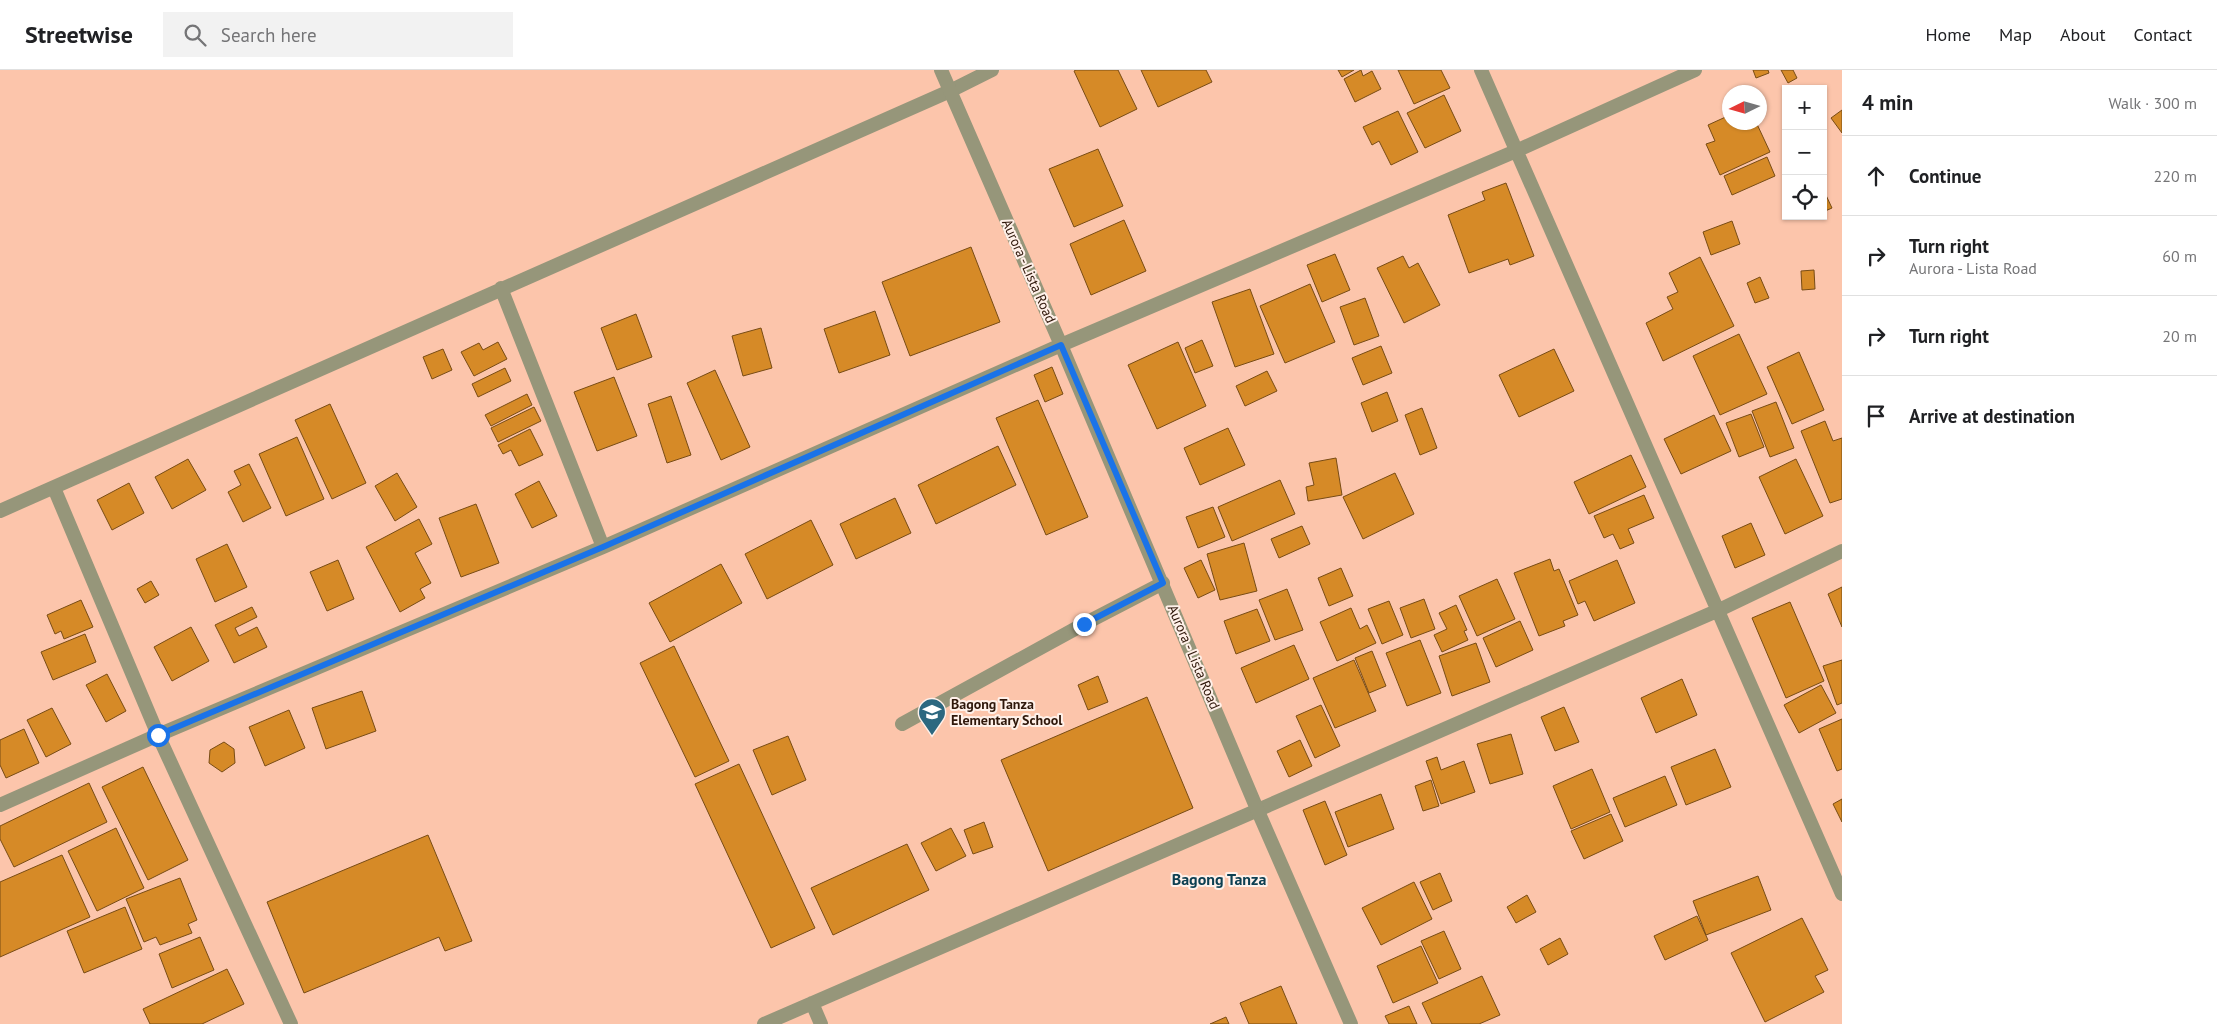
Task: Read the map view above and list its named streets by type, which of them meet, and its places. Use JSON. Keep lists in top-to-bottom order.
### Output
{
  "streets": {
    "street": ["Aurora - Lista Road"]
  },
  "districts": ["Bagong Tanza"],
  "places": {
    "school or university": ["Bagong Tanza Elementary School"]
  },
  "north": "left",
  "page": {
    "header": "Streetwise",
    "search": "Search here",
    "nav": [
      "Home",
      "Map",
      "About",
      "Contact"
    ],
    "heading": ["4 min", "Walk · 300 m"],
    "map_buttons": ["+", "−"],
    "list": [
      ["Continue", "220 m"],
      ["Turn right", "Aurora - Lista Road", "60 m"],
      ["Turn right", "20 m"],
      "Arrive at destination"
    ]
  }
}
